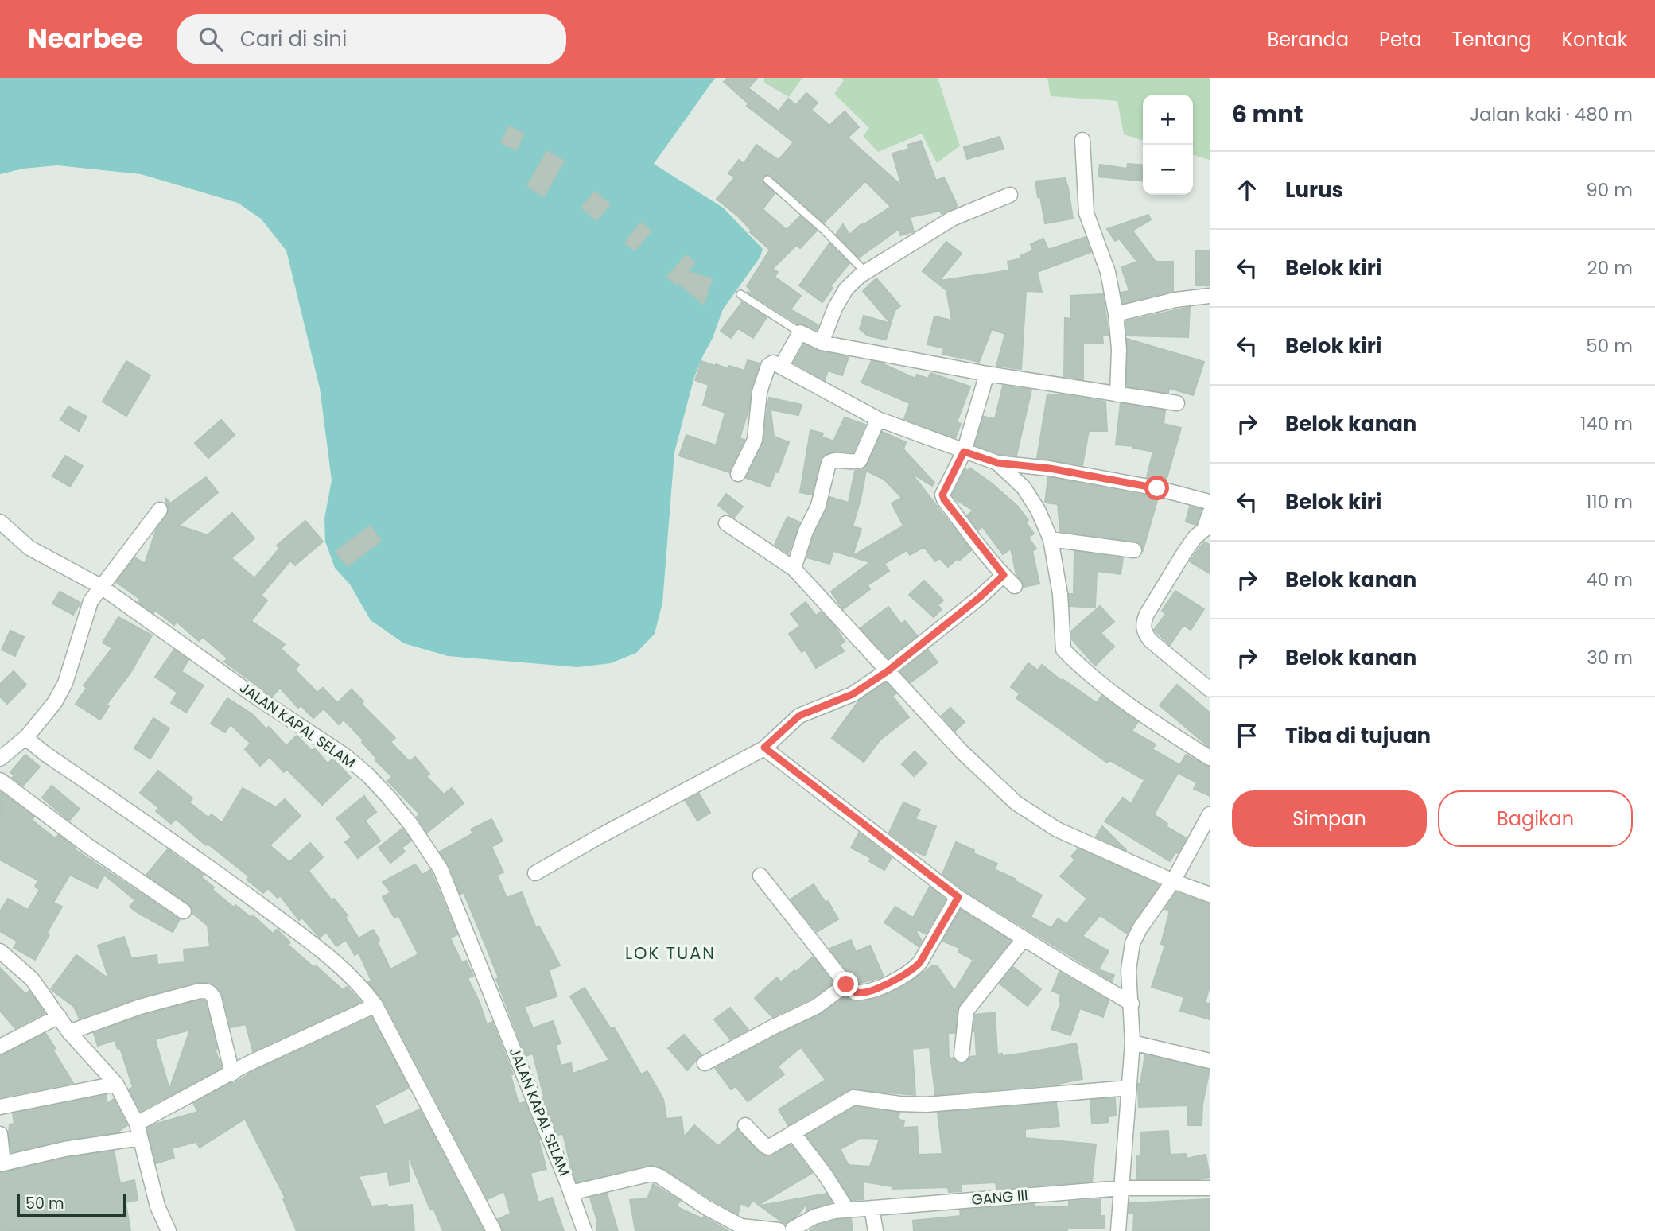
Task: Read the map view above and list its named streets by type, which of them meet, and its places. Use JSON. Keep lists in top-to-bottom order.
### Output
{
  "streets": {
    "street": ["JALAN KAPAL SELAM", "GANG III"]
  },
  "districts": ["LOK TUAN"],
  "scale_bar": "50 m",
  "page": {
    "header": "Nearbee",
    "search": "Cari di sini",
    "nav": [
      "Beranda",
      "Peta",
      "Tentang",
      "Kontak"
    ],
    "heading": ["6 mnt", "Jalan kaki · 480 m"],
    "map_buttons": ["+", "−"],
    "list": [
      ["Lurus", "90 m"],
      ["Belok kiri", "20 m"],
      ["Belok kiri", "50 m"],
      ["Belok kanan", "140 m"],
      ["Belok kiri", "110 m"],
      ["Belok kanan", "40 m"],
      ["Belok kanan", "30 m"],
      "Tiba di tujuan"
    ],
    "buttons": ["Simpan", "Bagikan"],
    "scale": "50 m"
  }
}
